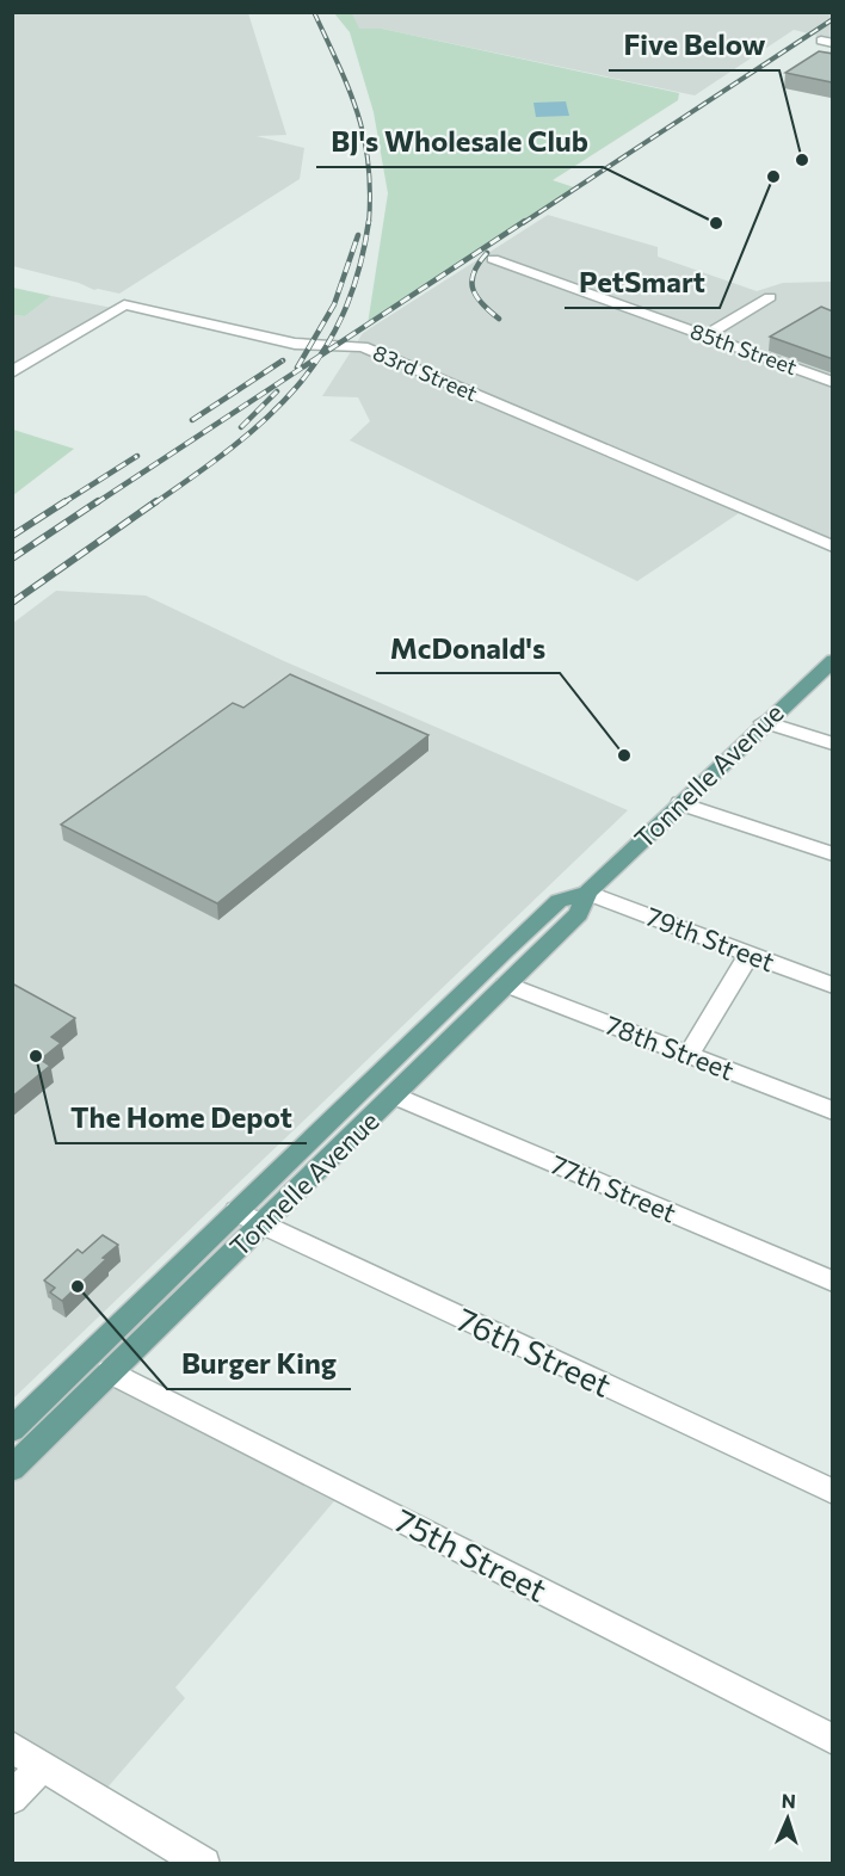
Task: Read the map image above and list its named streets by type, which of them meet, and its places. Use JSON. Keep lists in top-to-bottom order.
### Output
{
  "streets": {
    "main road": ["Tonnelle Avenue"],
    "street": [
      "85th Street",
      "83rd Street",
      "79th Street",
      "78th Street",
      "77th Street",
      "76th Street",
      "75th Street"
    ]
  },
  "crossings": [
    ["Tonnelle Avenue", "79th Street"],
    ["Tonnelle Avenue", "78th Street"],
    ["Tonnelle Avenue", "77th Street"],
    ["Tonnelle Avenue", "76th Street"],
    ["Tonnelle Avenue", "75th Street"]
  ],
  "places": [
    "Five Below",
    "PetSmart",
    "BJ's Wholesale Club",
    "McDonald's",
    "The Home Depot",
    "Burger King"
  ],
  "north": "top"
}
